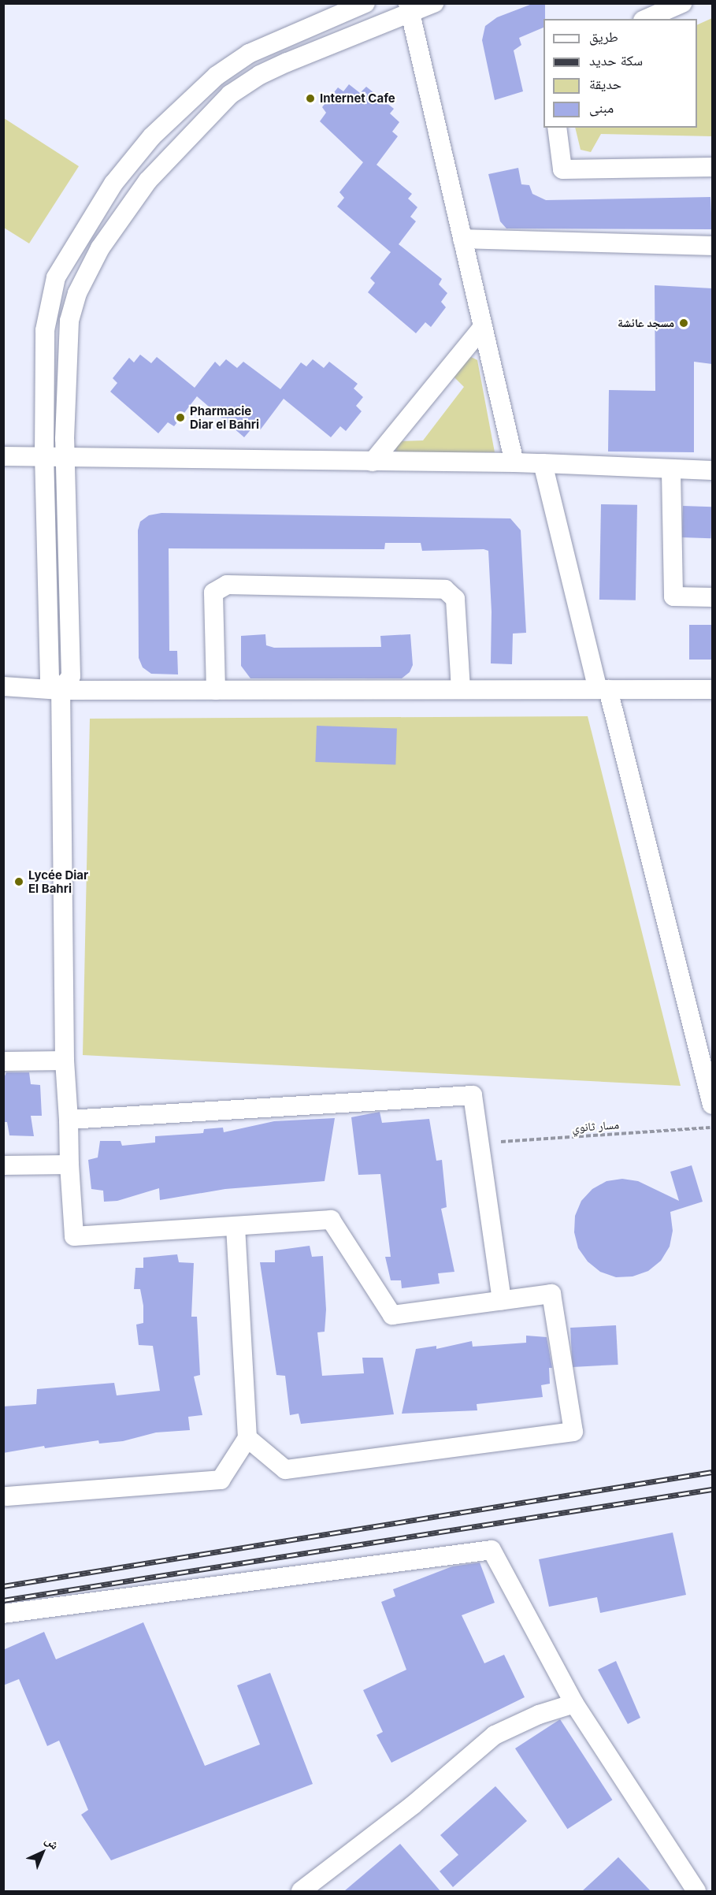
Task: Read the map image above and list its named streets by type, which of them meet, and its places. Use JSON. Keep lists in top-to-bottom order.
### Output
{
  "streets": {
    "path": ["مسار ثانوي"]
  },
  "places": [
    "Internet Cafe",
    "مسجد عائشة",
    "Pharmacie Diar el Bahri",
    "Lycée Diar El Bahri"
  ],
  "legend": [
    "طريق",
    "سكة حديد",
    "حديقة",
    "مبنى"
  ],
  "north": "top right"
}
